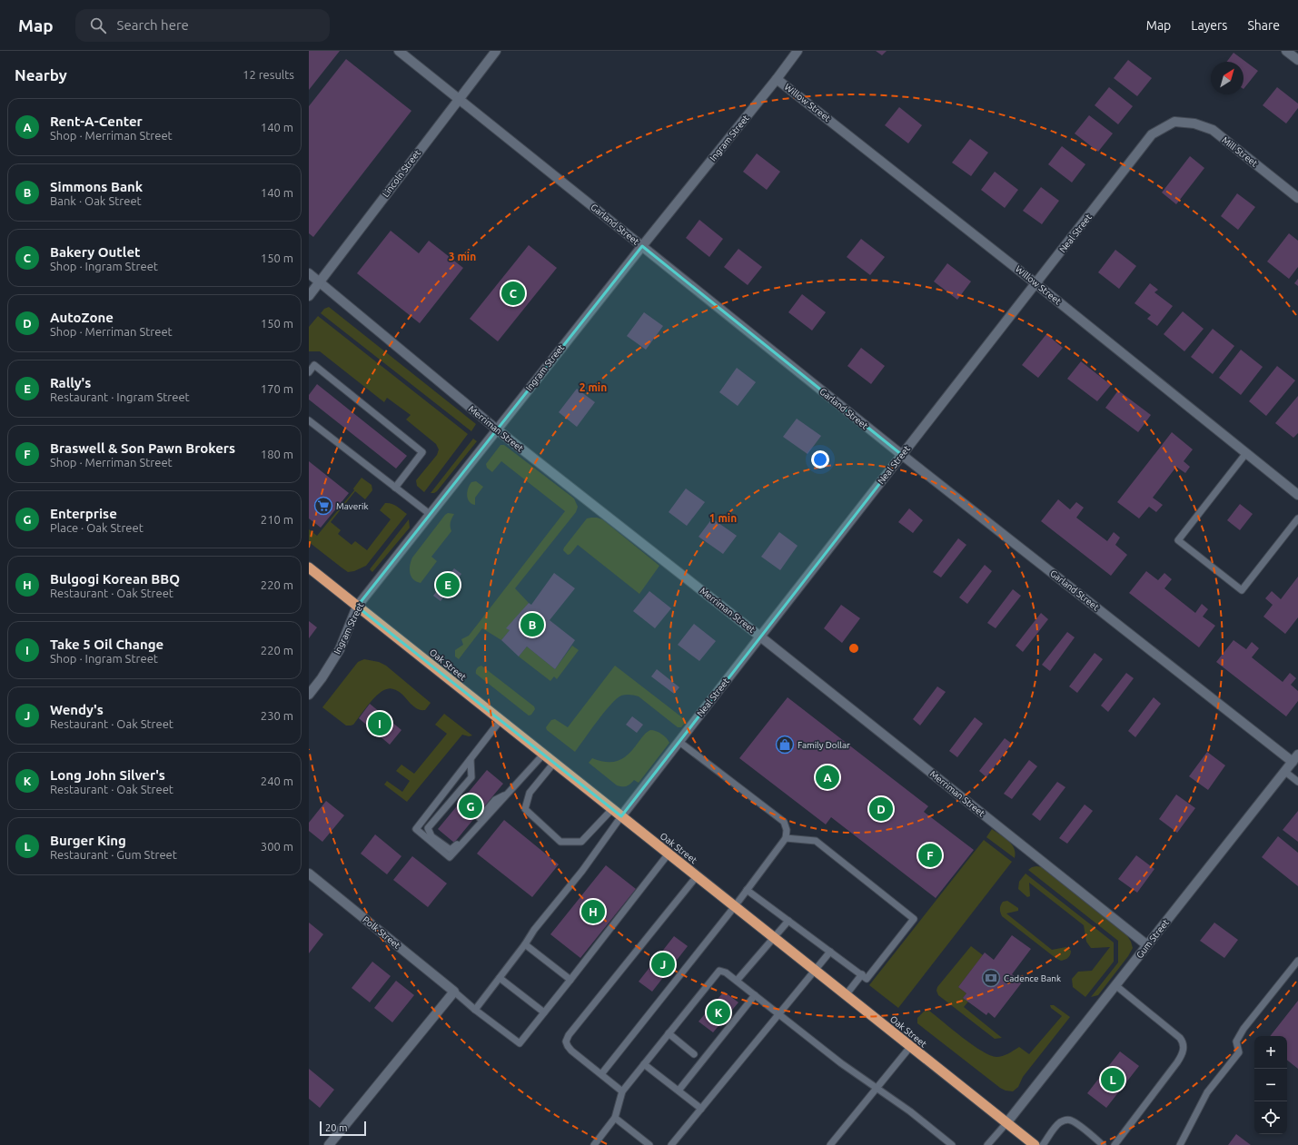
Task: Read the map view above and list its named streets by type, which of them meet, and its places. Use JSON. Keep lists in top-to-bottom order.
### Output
{
  "streets": {
    "highway": ["Oak Street"],
    "street": [
      "Willow Street",
      "Ingram Street",
      "Mill Street",
      "Lincoln Street",
      "Garland Street",
      "Neal Street",
      "Merriman Street",
      "Polk Street",
      "Gum Street"
    ]
  },
  "crossings": [
    ["Willow Street", "Ingram Street"],
    ["Willow Street", "Neal Street"],
    ["Ingram Street", "Garland Street"],
    ["Ingram Street", "Merriman Street"],
    ["Ingram Street", "Oak Street"],
    ["Mill Street", "Neal Street"],
    ["Lincoln Street", "Garland Street"],
    ["Lincoln Street", "Merriman Street"],
    ["Garland Street", "Neal Street"],
    ["Garland Street", "Gum Street"],
    ["Neal Street", "Merriman Street"],
    ["Neal Street", "Oak Street"],
    ["Merriman Street", "Gum Street"],
    ["Oak Street", "Gum Street"]
  ],
  "places": {
    "supermarket": ["Maverik"],
    "shop": ["Family Dollar"],
    "bank": ["Cadence Bank"]
  },
  "scale_bar": "20 m",
  "north": "top right",
  "page": {
    "header": "Map",
    "search": "Search here",
    "nav": ["Map", "Layers", "Share"],
    "heading": ["Nearby", "12 results"],
    "list": [
      {
        "mark": "A",
        "name": "Rent-A-Center",
        "note": "Shop · Merriman Street",
        "value": "140 m"
      },
      {
        "mark": "B",
        "name": "Simmons Bank",
        "note": "Bank · Oak Street",
        "value": "140 m"
      },
      {
        "mark": "C",
        "name": "Bakery Outlet",
        "note": "Shop · Ingram Street",
        "value": "150 m"
      },
      {
        "mark": "D",
        "name": "AutoZone",
        "note": "Shop · Merriman Street",
        "value": "150 m"
      },
      {
        "mark": "E",
        "name": "Rally's",
        "note": "Restaurant · Ingram Street",
        "value": "170 m"
      },
      {
        "mark": "F",
        "name": "Braswell & Son Pawn Brokers",
        "note": "Shop · Merriman Street",
        "value": "180 m"
      },
      {
        "mark": "G",
        "name": "Enterprise",
        "note": "Place · Oak Street",
        "value": "210 m"
      },
      {
        "mark": "H",
        "name": "Bulgogi Korean BBQ",
        "note": "Restaurant · Oak Street",
        "value": "220 m"
      },
      {
        "mark": "I",
        "name": "Take 5 Oil Change",
        "note": "Shop · Ingram Street",
        "value": "220 m"
      },
      {
        "mark": "J",
        "name": "Wendy's",
        "note": "Restaurant · Oak Street",
        "value": "230 m"
      },
      {
        "mark": "K",
        "name": "Long John Silver's",
        "note": "Restaurant · Oak Street",
        "value": "240 m"
      },
      {
        "mark": "L",
        "name": "Burger King",
        "note": "Restaurant · Gum Street",
        "value": "300 m"
      }
    ],
    "pins": [
      "C",
      "E",
      "B",
      "I",
      "A",
      "G",
      "D",
      "F",
      "H",
      "J",
      "K",
      "L"
    ],
    "map_buttons": ["+", "−"],
    "scale": "20 m"
  },
  "rings": ["3 min", "2 min", "1 min"]
}
